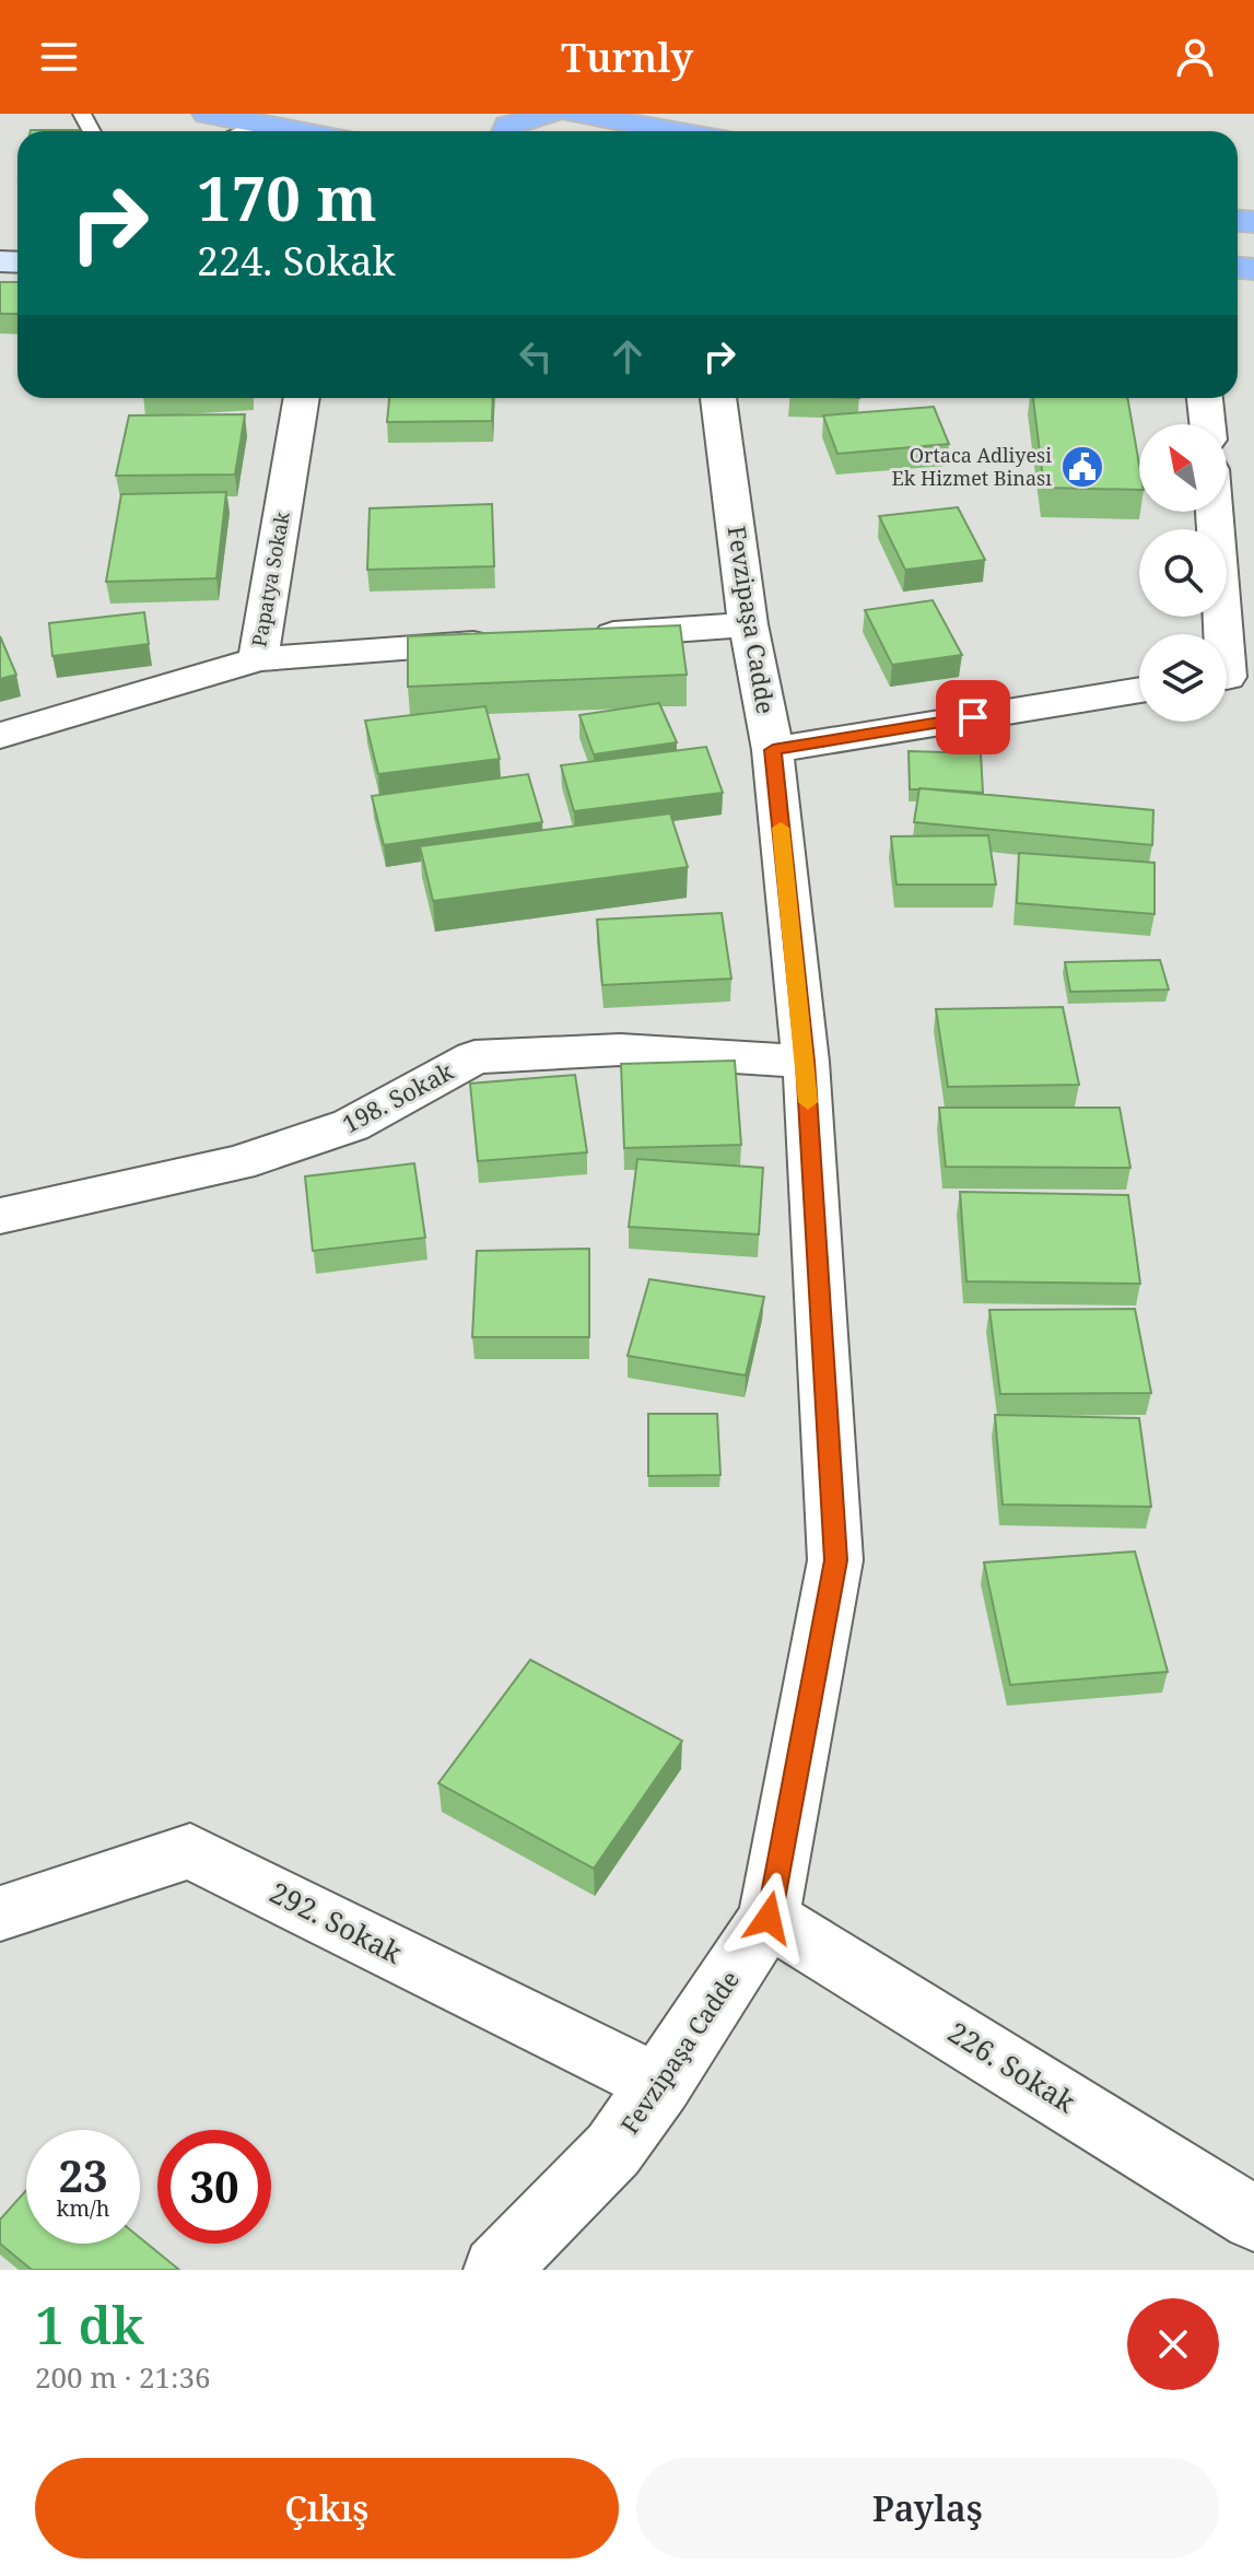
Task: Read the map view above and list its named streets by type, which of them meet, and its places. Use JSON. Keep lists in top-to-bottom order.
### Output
{
  "streets": {
    "street": [
      "Papatya Sokak",
      "Fevzipaşa Cadde",
      "198. Sokak",
      "292. Sokak",
      "226. Sokak"
    ]
  },
  "crossings": [
    ["Fevzipaşa Cadde", "198. Sokak"],
    ["Fevzipaşa Cadde", "292. Sokak"],
    ["Fevzipaşa Cadde", "226. Sokak"]
  ],
  "places": {
    "public building": ["Ortaca Adliyesi Ek Hizmet Binası"]
  },
  "north": "top left",
  "page": {
    "header": "Turnly",
    "turn": ["170 m", "224. Sokak"],
    "speed": "23 km/h",
    "limit": "30",
    "heading": ["1 dk", "200 m · 21:36"],
    "buttons": ["Çıkış", "Paylaş"]
  }
}
